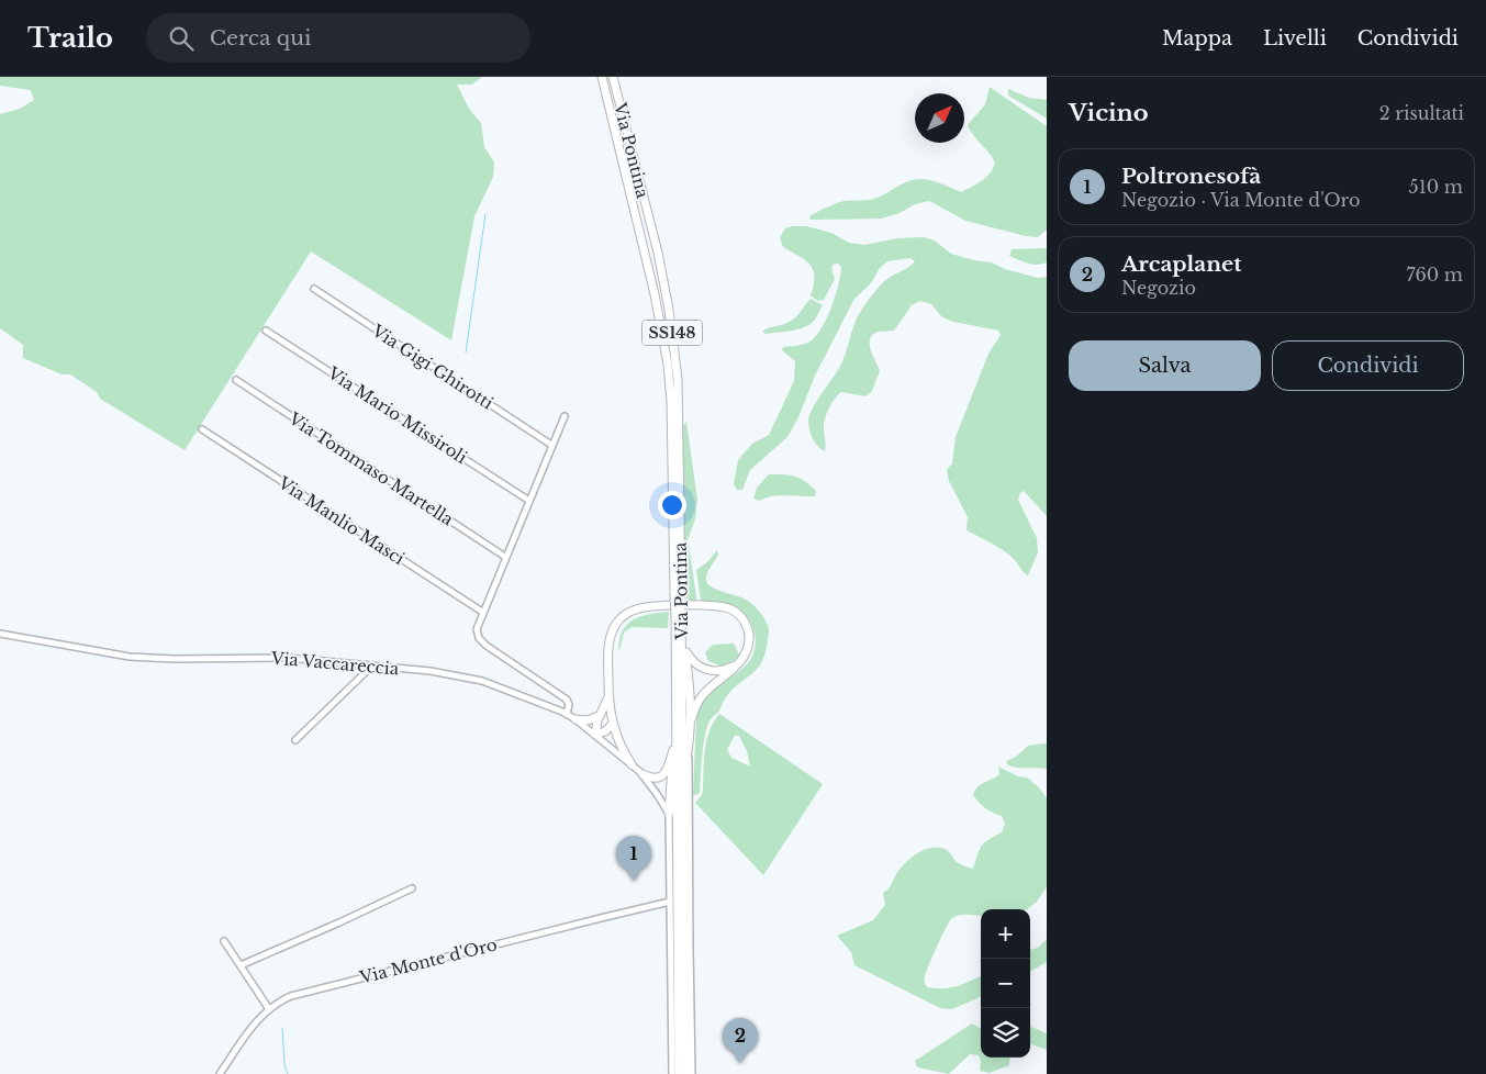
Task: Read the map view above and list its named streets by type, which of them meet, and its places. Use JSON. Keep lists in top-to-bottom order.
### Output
{
  "streets": {
    "highway": ["Via Pontina", "SS148"],
    "street": [
      "Via Gigi Ghirotti",
      "Via Mario Missiroli",
      "Via Tommaso Martella",
      "Via Manlio Masci",
      "Via Vaccareccia",
      "Via Monte d'Oro"
    ]
  },
  "north": "top right",
  "page": {
    "header": "Trailo",
    "search": "Cerca qui",
    "nav": ["Mappa", "Livelli", "Condividi"],
    "heading": ["Vicino", "2 risultati"],
    "list": [
      {
        "mark": "1",
        "name": "Poltronesofà",
        "note": "Negozio · Via Monte d'Oro",
        "value": "510 m"
      },
      {
        "mark": "2",
        "name": "Arcaplanet",
        "note": "Negozio",
        "value": "760 m"
      }
    ],
    "buttons": ["Salva", "Condividi"],
    "pins": ["1", "2"],
    "map_buttons": ["+", "−"]
  }
}
